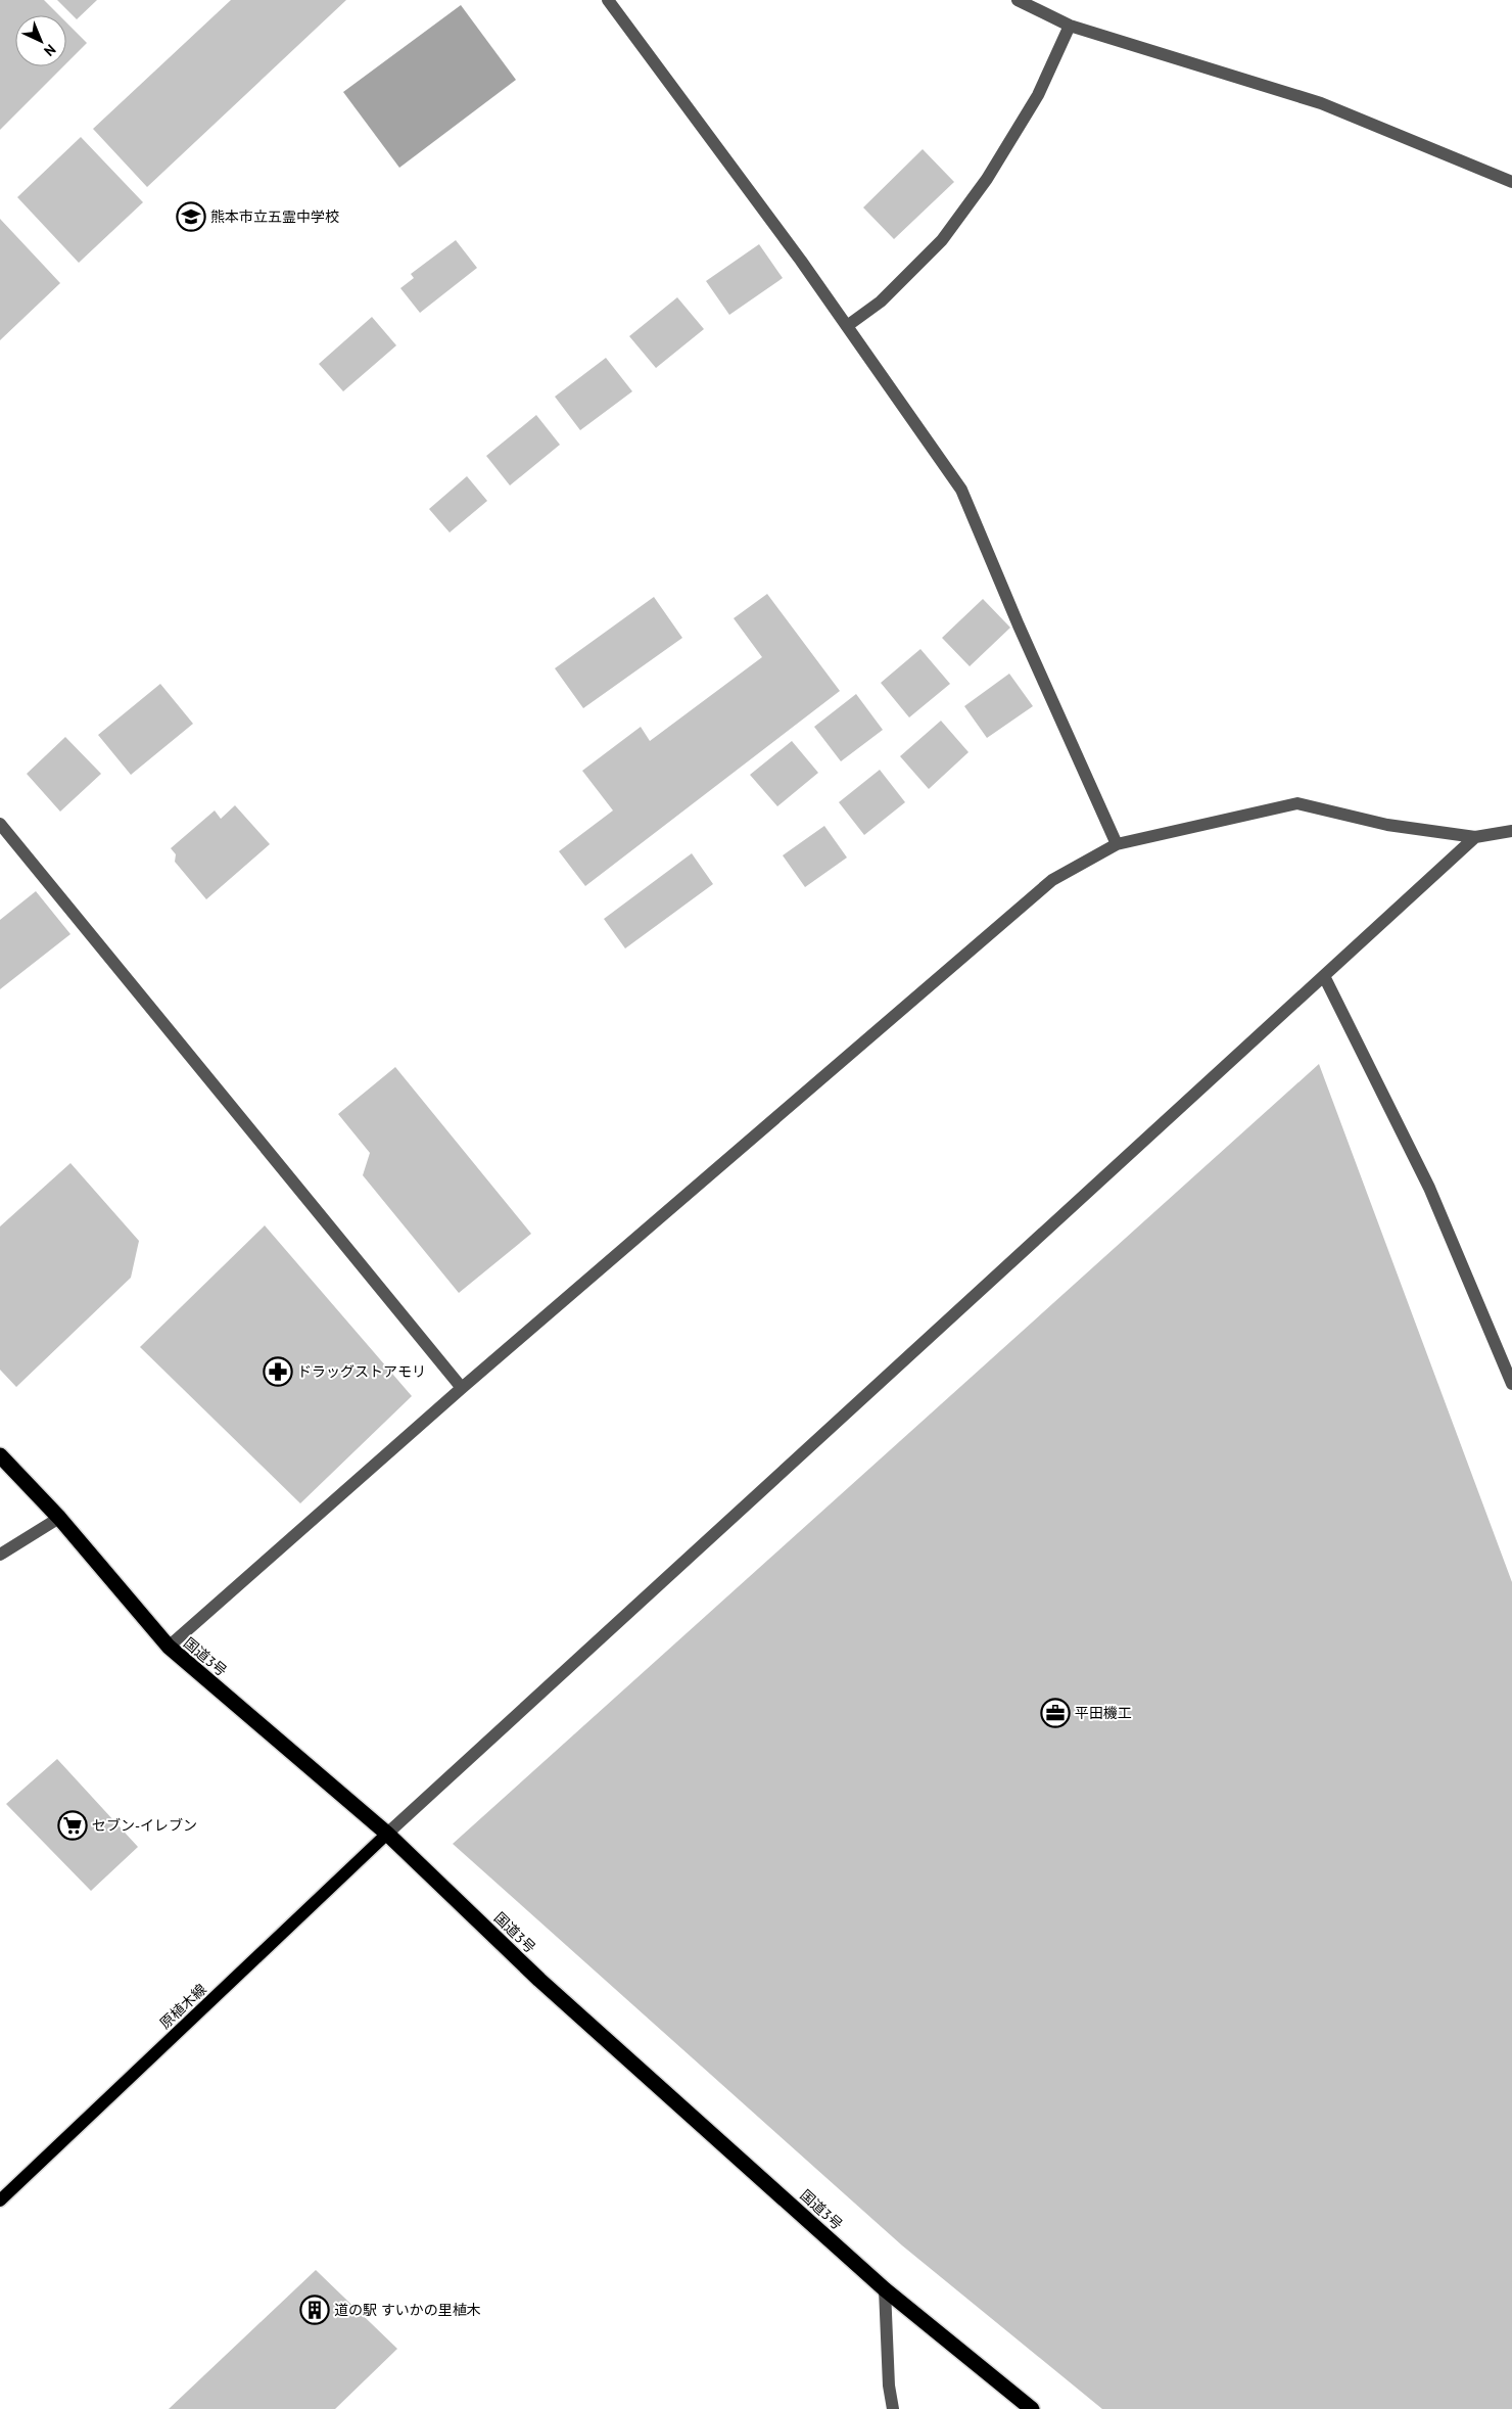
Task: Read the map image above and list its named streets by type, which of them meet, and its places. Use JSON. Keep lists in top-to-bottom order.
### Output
{
  "streets": {
    "highway": ["国道3号"],
    "main road": ["原植木線"]
  },
  "crossings": [
    ["国道3号", "原植木線"]
  ],
  "places": {
    "school or university": ["熊本市立五霊中学校"],
    "pharmacy": ["ドラッグストアモリ"],
    "office": ["平田機工"],
    "supermarket": ["セブン-イレブン"],
    "building": ["道の駅 すいかの里植木"]
  },
  "north": "bottom right"
}
